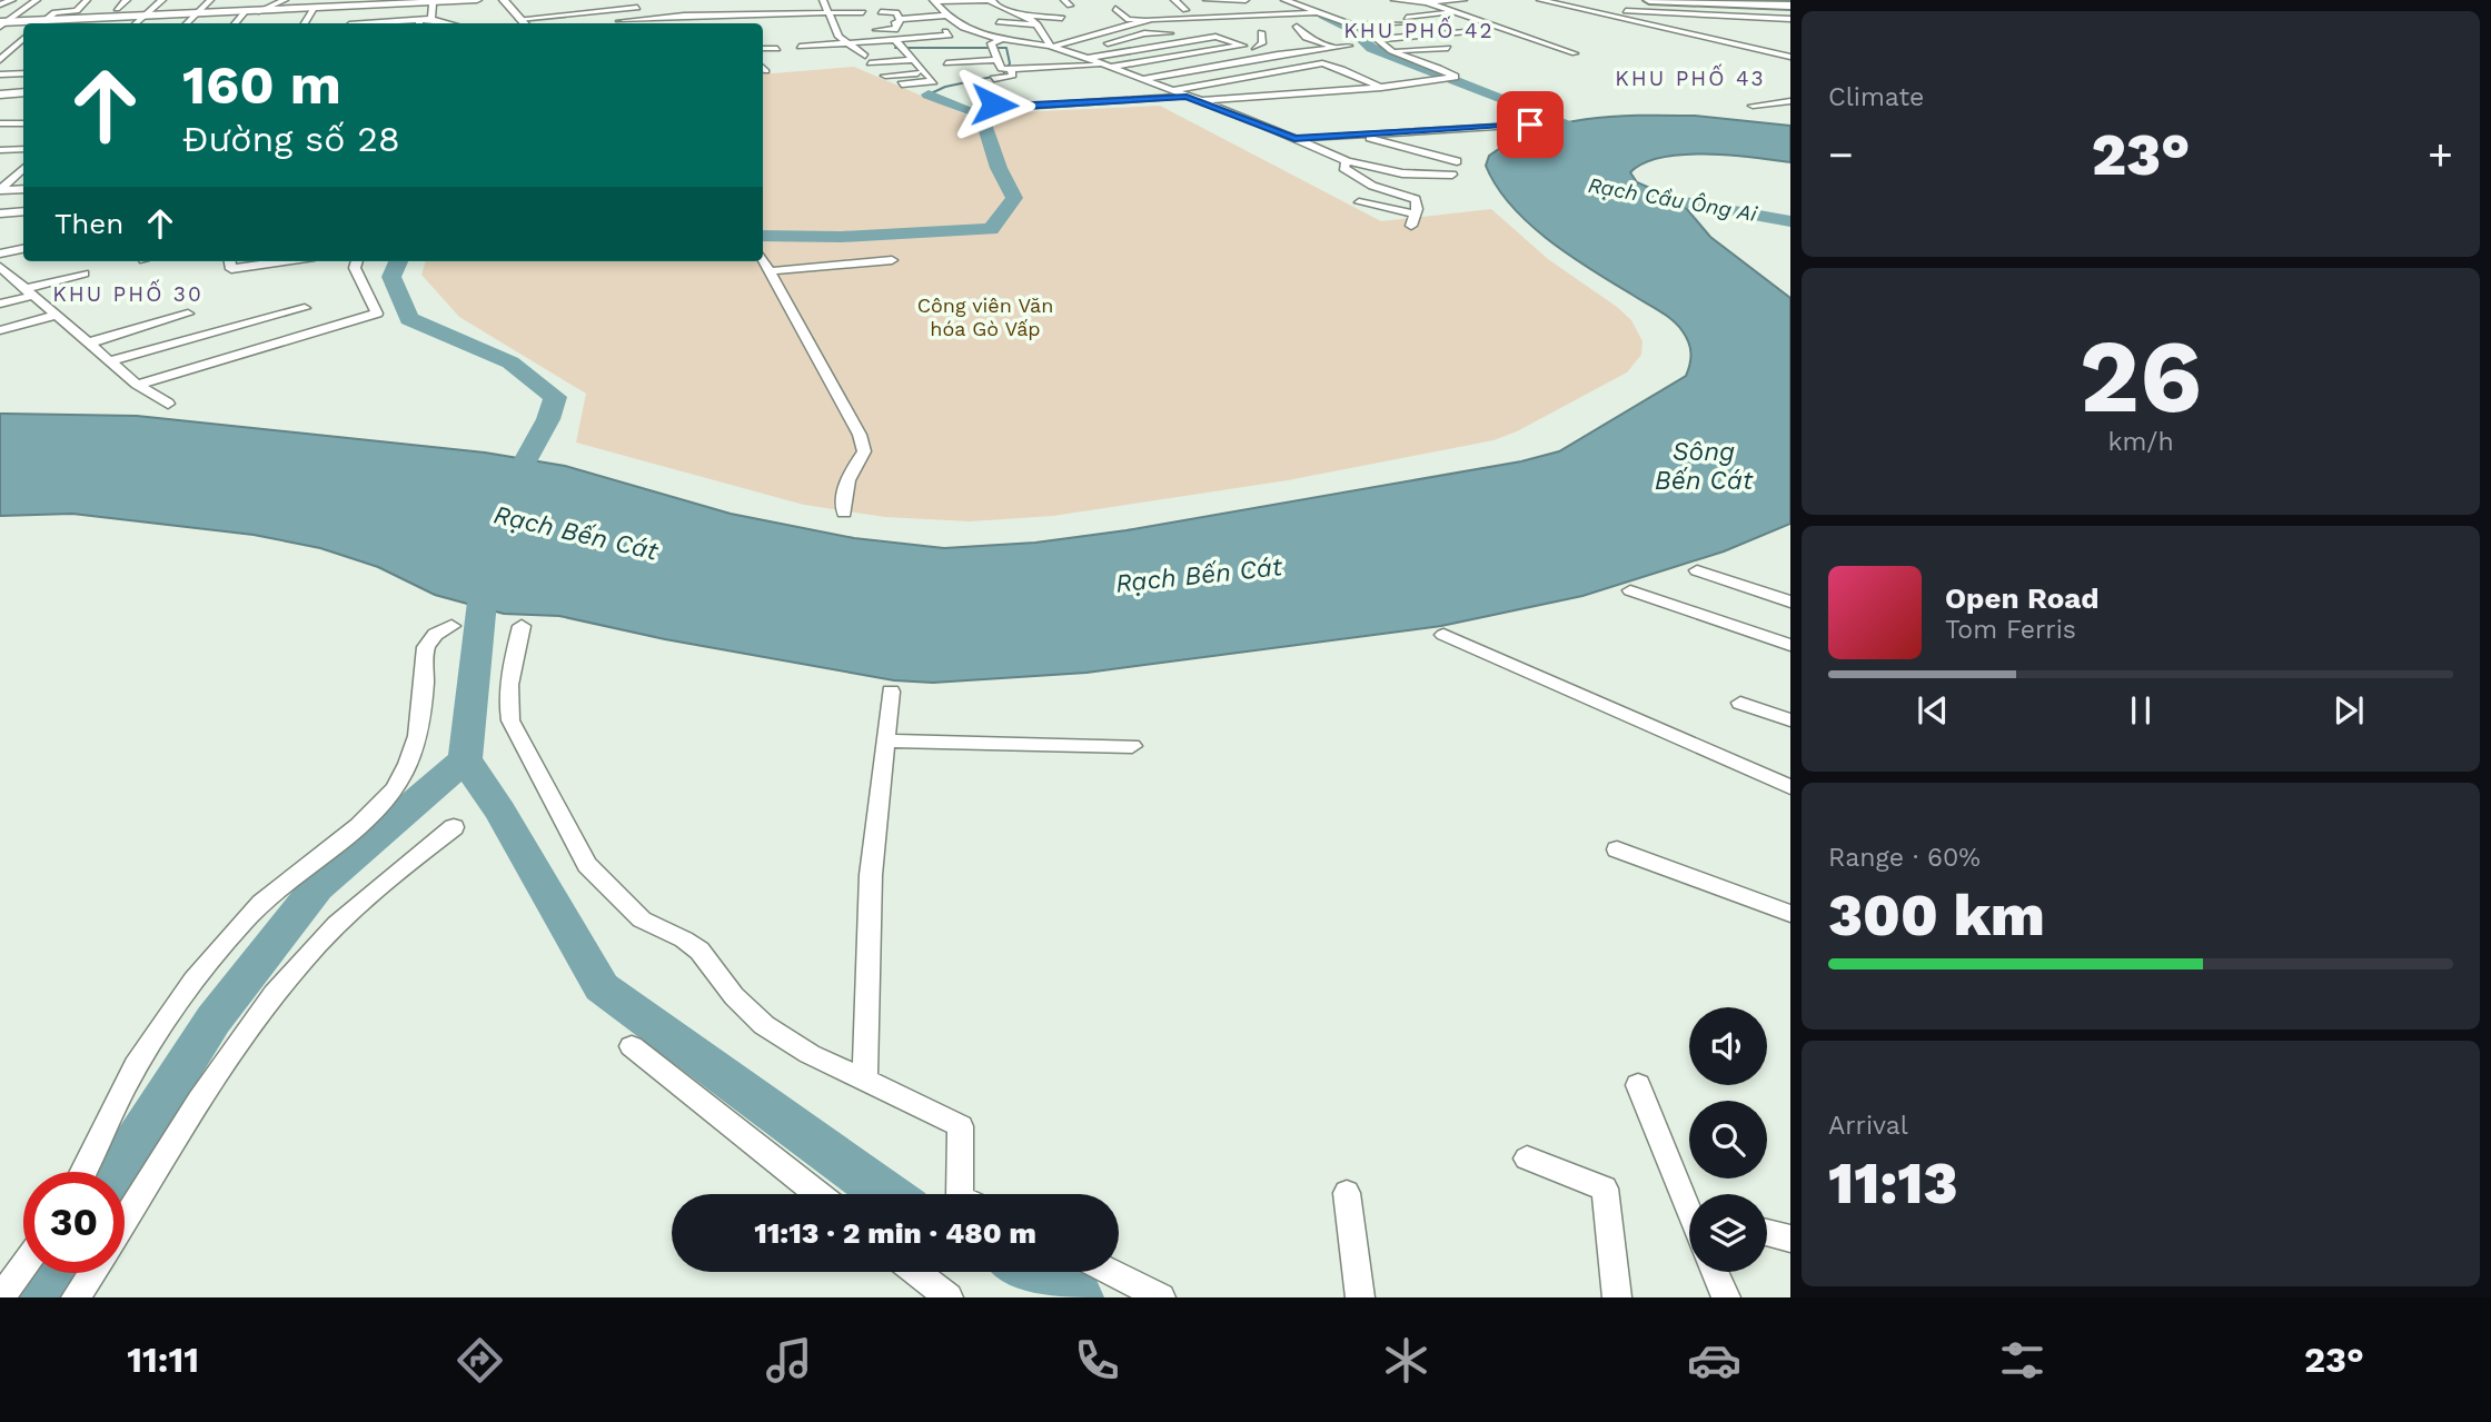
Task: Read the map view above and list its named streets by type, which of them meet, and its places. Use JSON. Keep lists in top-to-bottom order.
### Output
{
  "districts": ["KHU PHỐ 42", "KHU PHỐ 43", "KHU PHỐ 30"],
  "water": ["Rạch Cầu Ông Ai", "Sông Bến Cát", "Rạch Bến Cát"],
  "parks": ["Công viên Văn hóa Gò Vấp"],
  "page": {
    "tile": [
      "Climate",
      ["26", "km/h"],
      ["Range · 60%", "300 km"],
      ["Arrival", "11:13"]
    ],
    "turn": ["160 m", "Đường số 28"],
    "heat": ["−", "23°", "+"],
    "then": "Then",
    "song": ["Open Road", "Tom Ferris"],
    "limit": "30",
    "trip": "11:13 · 2 min · 480 m",
    "tabs": ["11:11", "23°"]
  }
}
